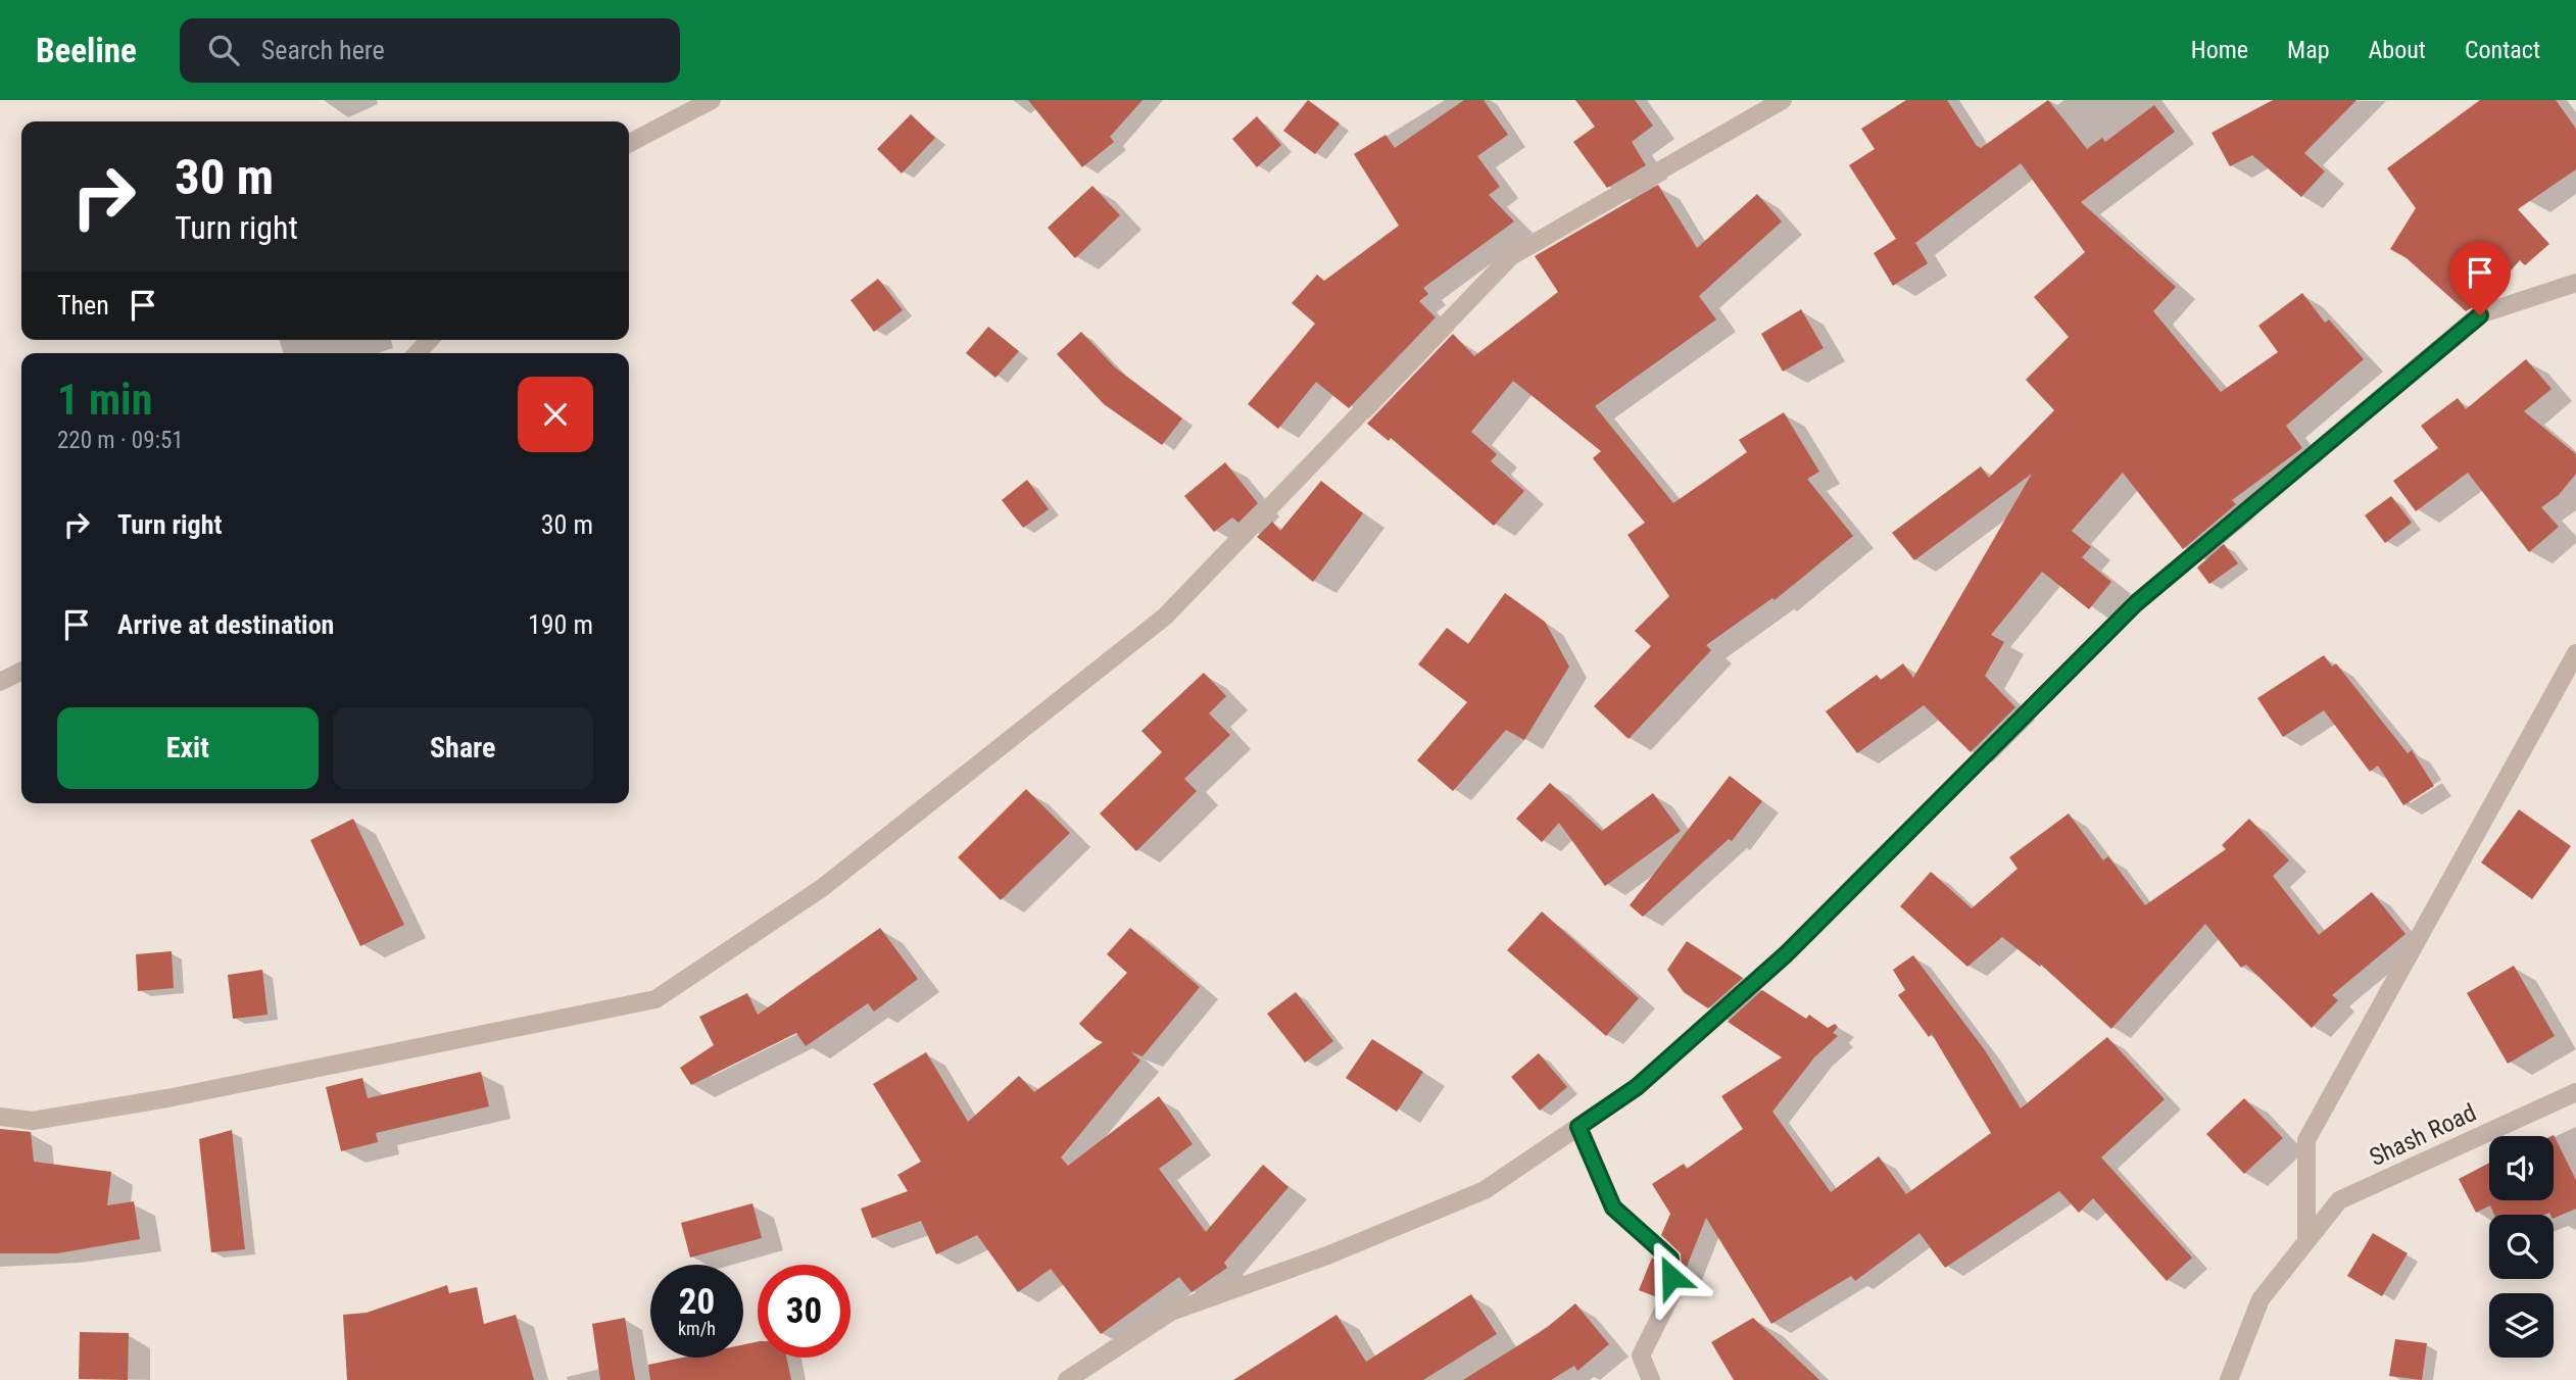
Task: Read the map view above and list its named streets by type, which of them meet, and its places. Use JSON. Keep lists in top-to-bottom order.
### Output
{
  "streets": {
    "street": ["Shash Road"]
  },
  "page": {
    "header": "Beeline",
    "search": "Search here",
    "nav": [
      "Home",
      "Map",
      "About",
      "Contact"
    ],
    "turn": ["30 m", "Turn right"],
    "then": "Then",
    "heading": ["1 min", "220 m · 09:51"],
    "list": [
      {
        "name": "Turn right",
        "value": "30 m"
      },
      {
        "name": "Arrive at destination",
        "value": "190 m"
      }
    ],
    "buttons": ["Exit", "Share"],
    "speed": "20 km/h",
    "limit": "30"
  }
}
